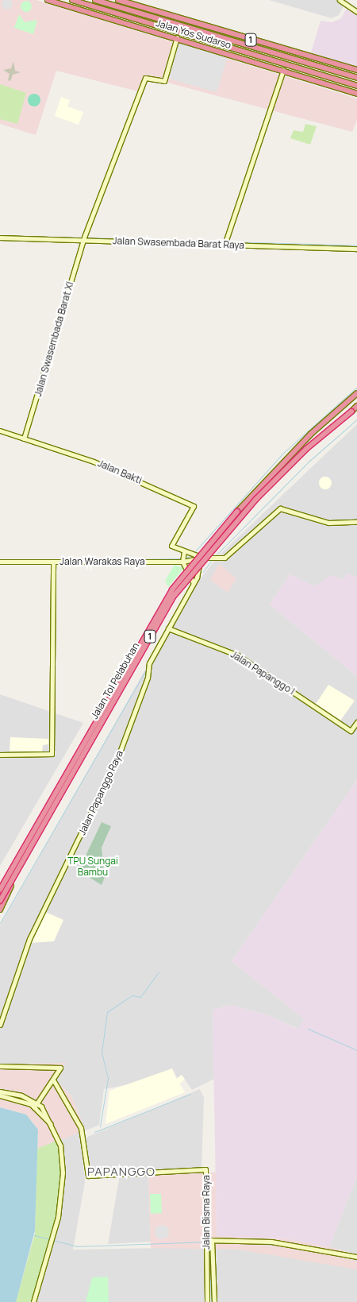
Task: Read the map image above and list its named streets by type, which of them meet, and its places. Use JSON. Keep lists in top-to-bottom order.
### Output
{
  "streets": {
    "highway": ["Jalan Yos Sudarso", "1", "Jalan Tol Pelabuhan"],
    "street": [
      "Jalan Swasembada Barat Raya",
      "Jalan Swasembada Barat XI",
      "Jalan Bakti",
      "Jalan Warakas Raya",
      "Jalan Papanggo I",
      "Jalan Papanggo Raya",
      "Jalan Bisma Raya"
    ]
  },
  "crossings": [
    ["Jalan Yos Sudarso", "Jalan Swasembada Barat XI"],
    ["Jalan Swasembada Barat Raya", "Jalan Swasembada Barat XI"],
    ["Jalan Swasembada Barat XI", "Jalan Bakti"],
    ["Jalan Bakti", "Jalan Warakas Raya"],
    ["Jalan Warakas Raya", "Jalan Papanggo Raya"],
    ["Jalan Papanggo I", "Jalan Papanggo Raya"]
  ],
  "districts": ["PAPANGGO"],
  "parks": ["TPU Sungai Bambu"]
}
